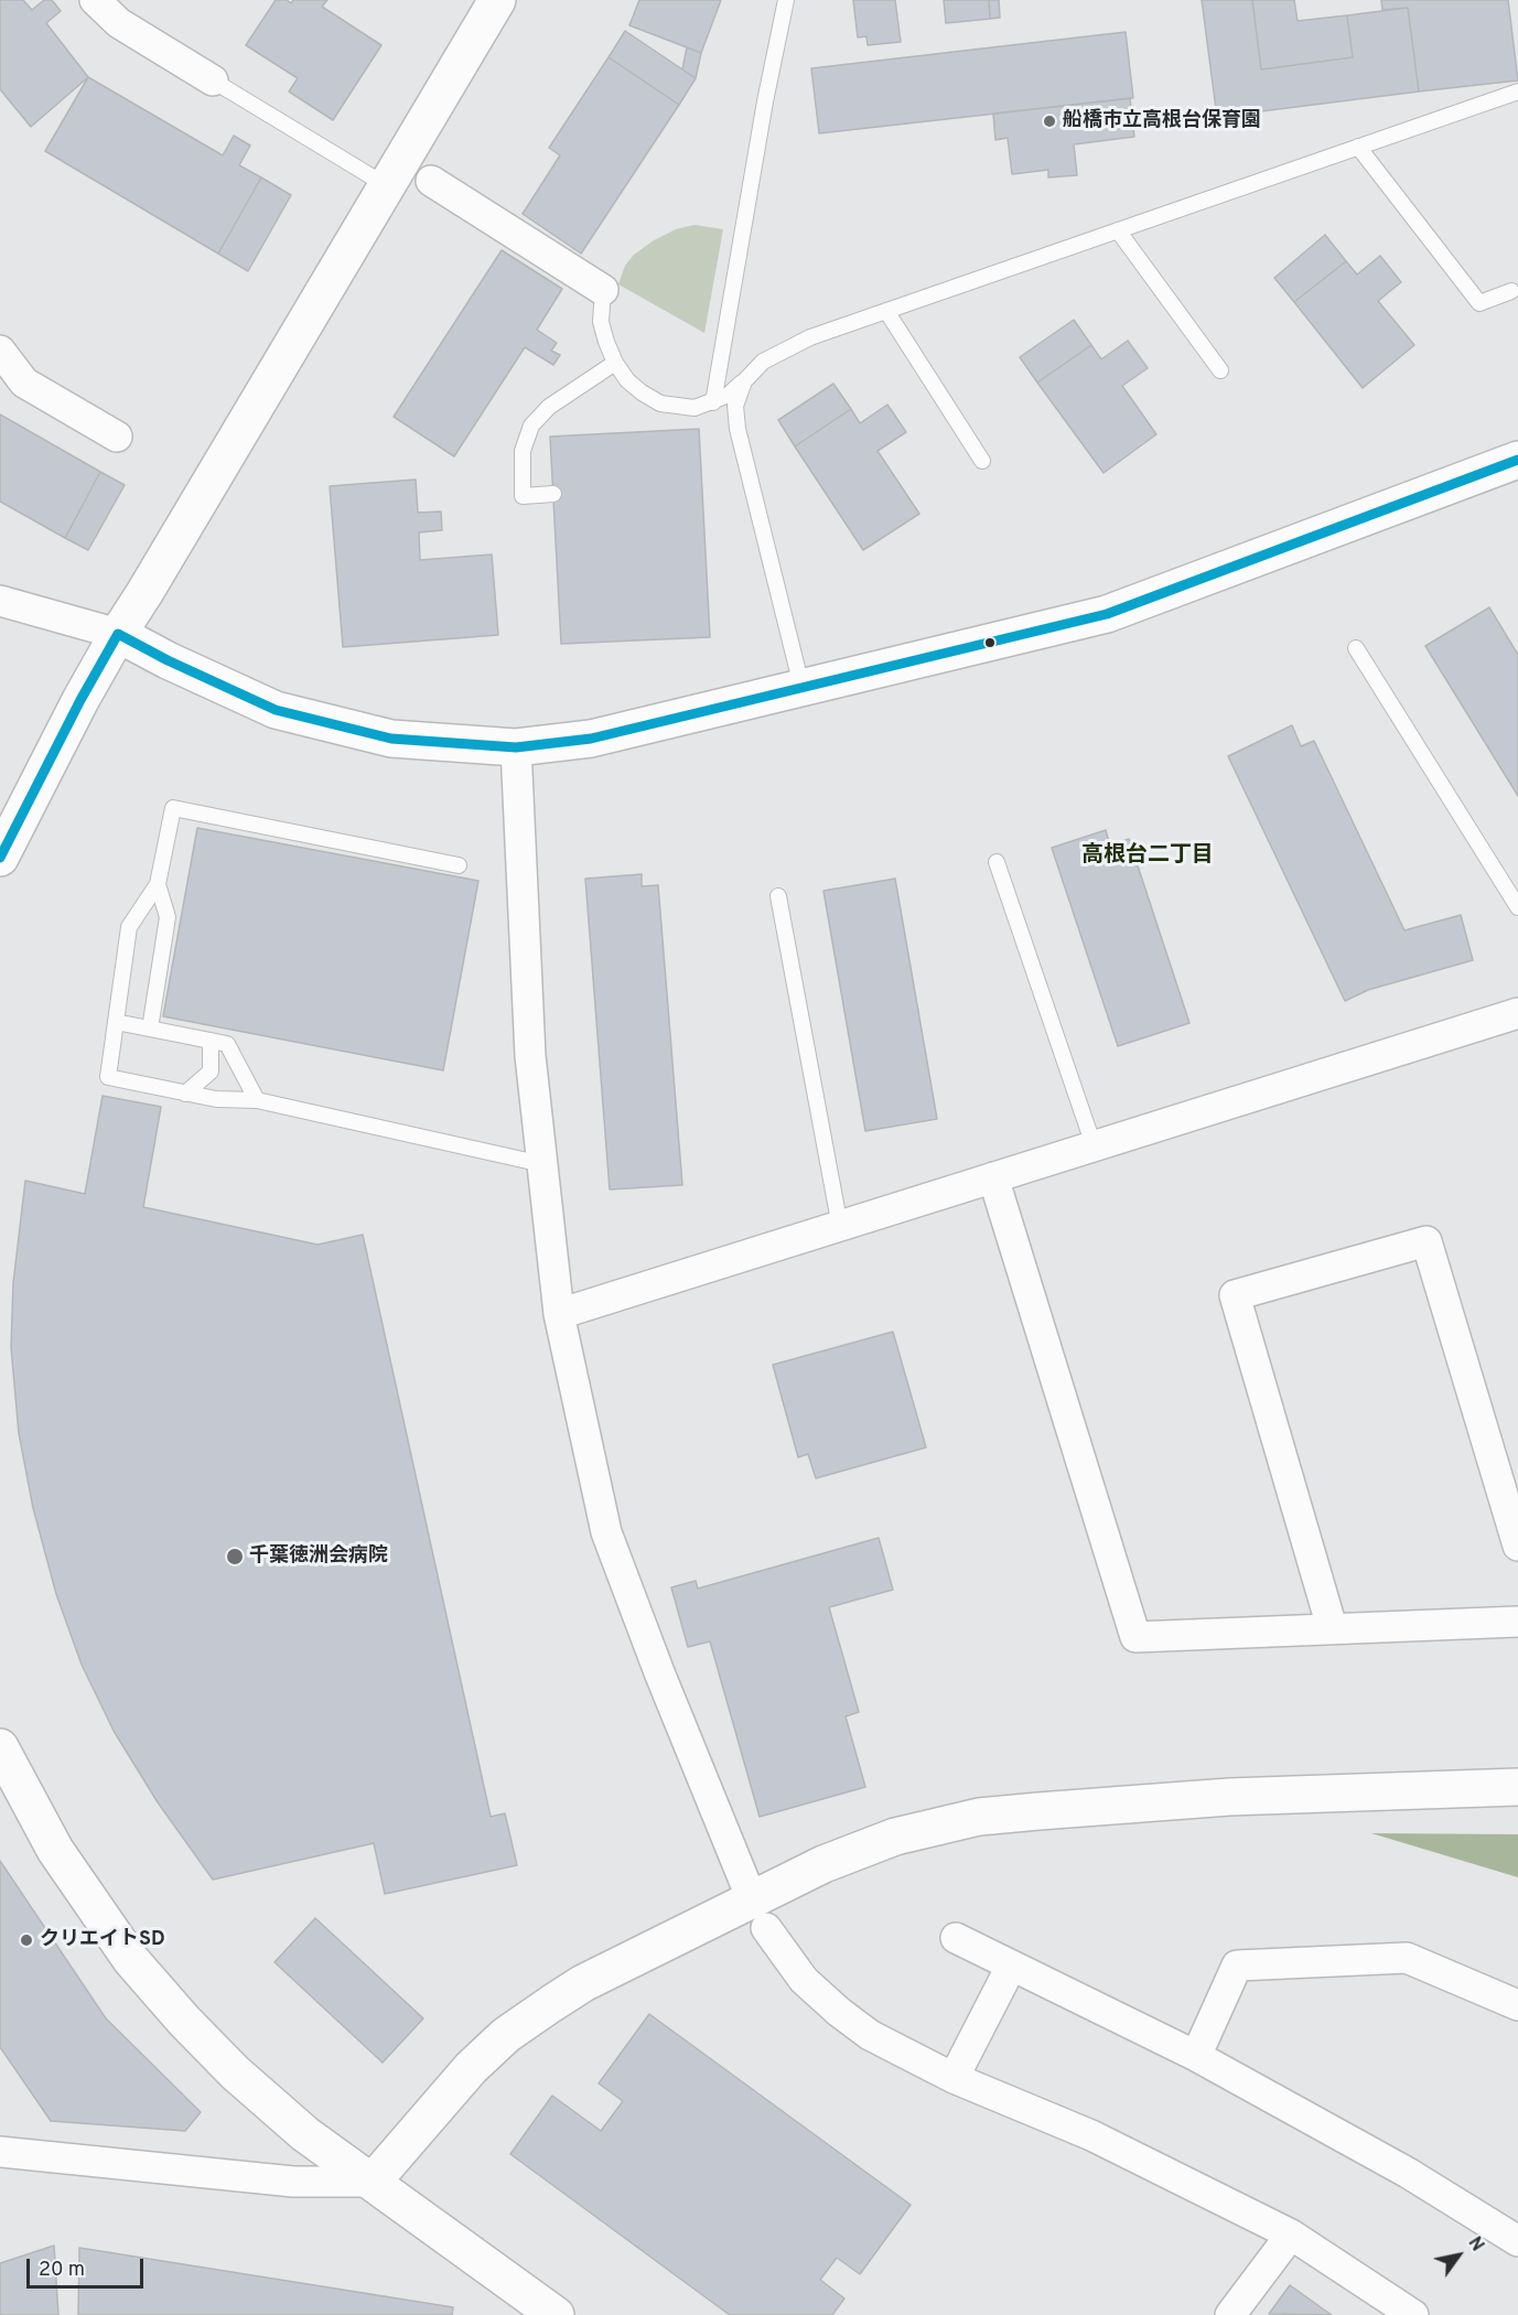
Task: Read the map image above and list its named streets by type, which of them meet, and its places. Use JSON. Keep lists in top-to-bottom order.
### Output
{
  "districts": ["高根台二丁目"],
  "places": ["船橋市立高根台保育園", "千葉徳洲会病院", "クリエイトSD"],
  "scale_bar": "20 m",
  "north": "top right"
}
